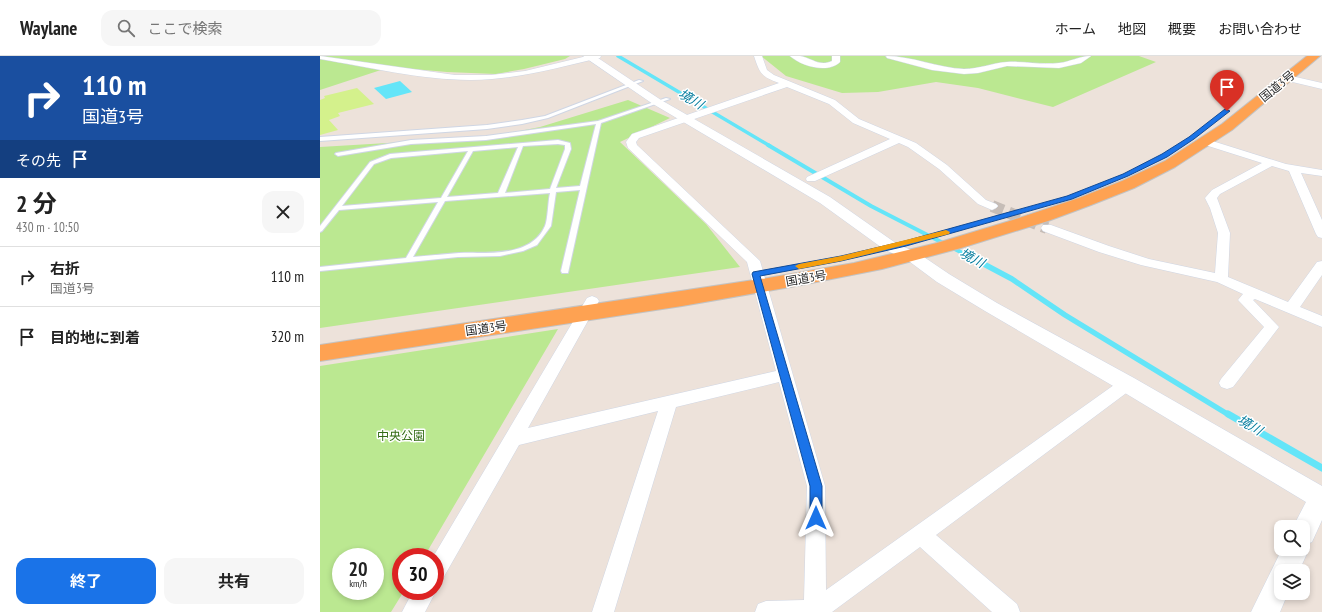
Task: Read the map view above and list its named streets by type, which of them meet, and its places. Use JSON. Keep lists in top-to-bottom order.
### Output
{
  "streets": {
    "highway": ["国道3号"]
  },
  "water": ["境川"],
  "parks": ["中央公園"],
  "page": {
    "header": "Waylane",
    "search": "ここで検索",
    "nav": [
      "ホーム",
      "地図",
      "概要",
      "お問い合わせ"
    ],
    "turn": ["110 m", "国道3号"],
    "then": "その先",
    "heading": ["2 分", "430 m · 10:50"],
    "list": [
      {
        "name": "右折",
        "note": "国道3号",
        "value": "110 m"
      },
      {
        "name": "目的地に到着",
        "value": "320 m"
      }
    ],
    "speed": "20 km/h",
    "limit": "30",
    "buttons": ["終了", "共有"]
  }
}
